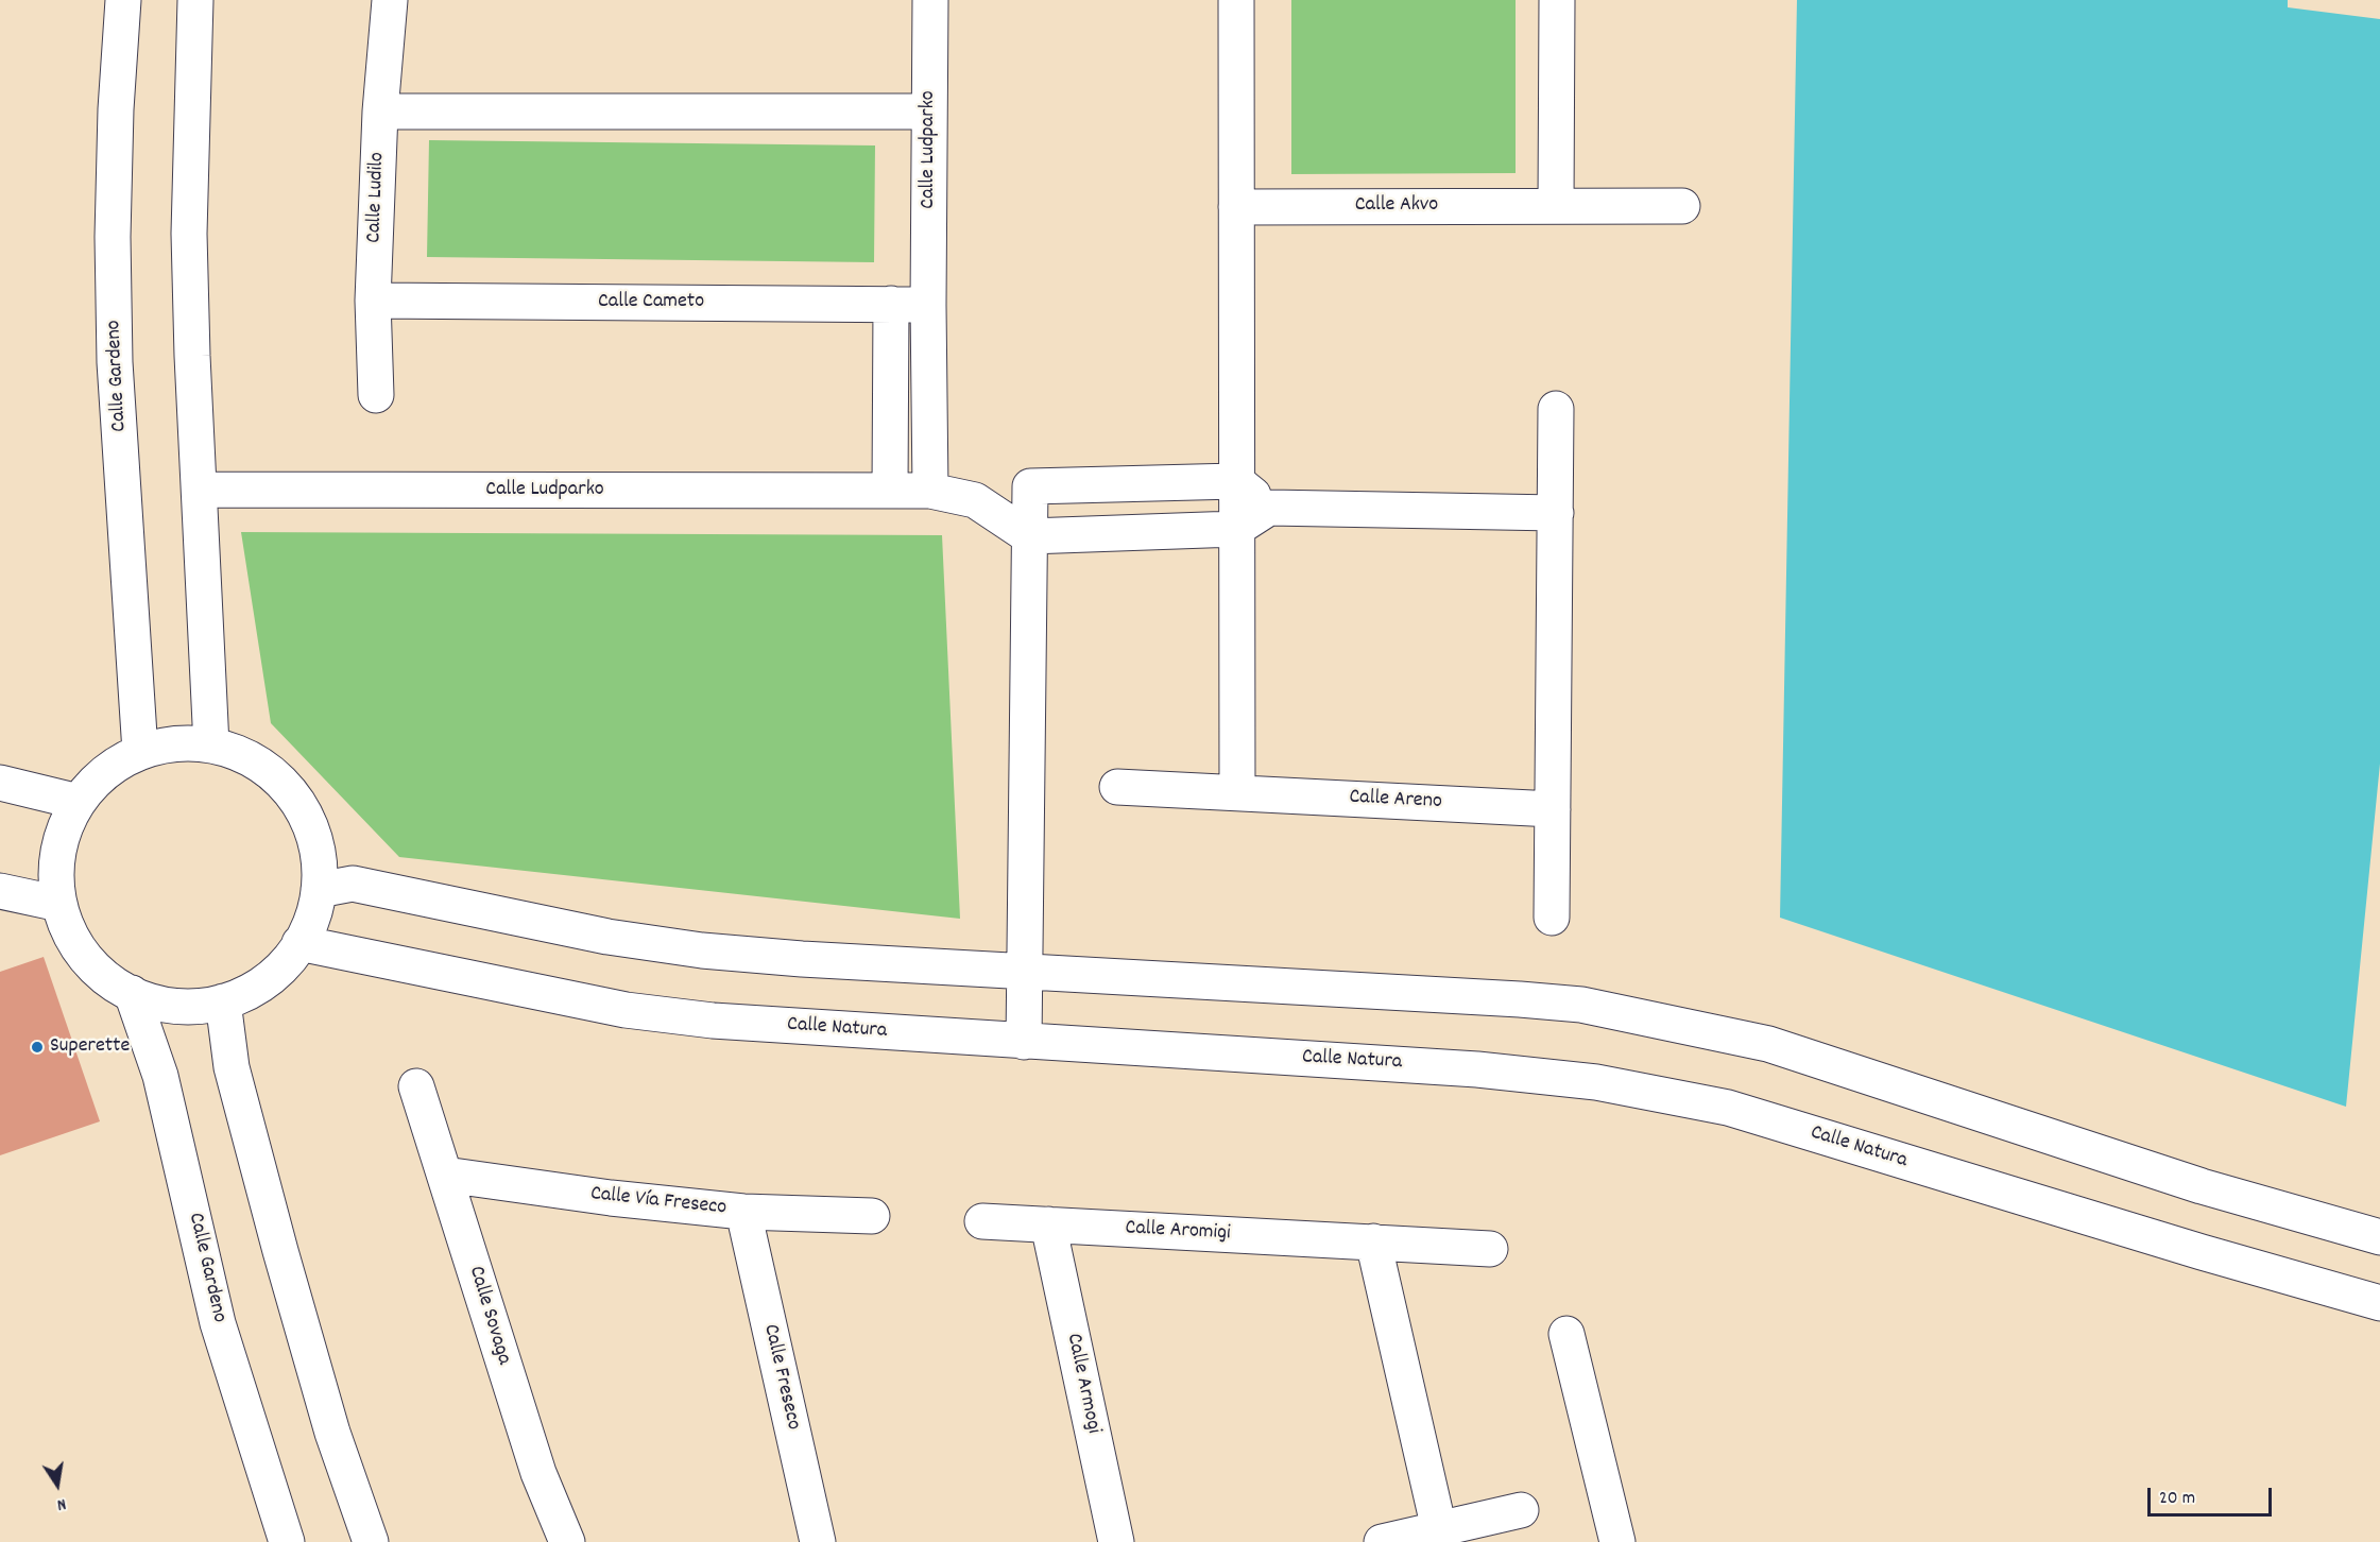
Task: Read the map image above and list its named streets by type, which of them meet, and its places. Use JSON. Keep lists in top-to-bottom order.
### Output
{
  "streets": {
    "street": [
      "Calle Ludparko",
      "Calle Ludilo",
      "Calle Akvo",
      "Calle Cameto",
      "Calle Gardeno",
      "Calle Areno",
      "Calle Natura",
      "Calle Vía Freseco",
      "Calle Aromigi",
      "Calle Sovaga",
      "Calle Freseco",
      "Calle Armogi"
    ]
  },
  "crossings": [
    ["Calle Ludparko", "Calle Cameto"],
    ["Calle Ludilo", "Calle Cameto"],
    ["Calle Vía Freseco", "Calle Sovaga"],
    ["Calle Vía Freseco", "Calle Freseco"],
    ["Calle Aromigi", "Calle Armogi"]
  ],
  "places": ["Superette"],
  "scale_bar": "20 m",
  "north": "bottom"
}
